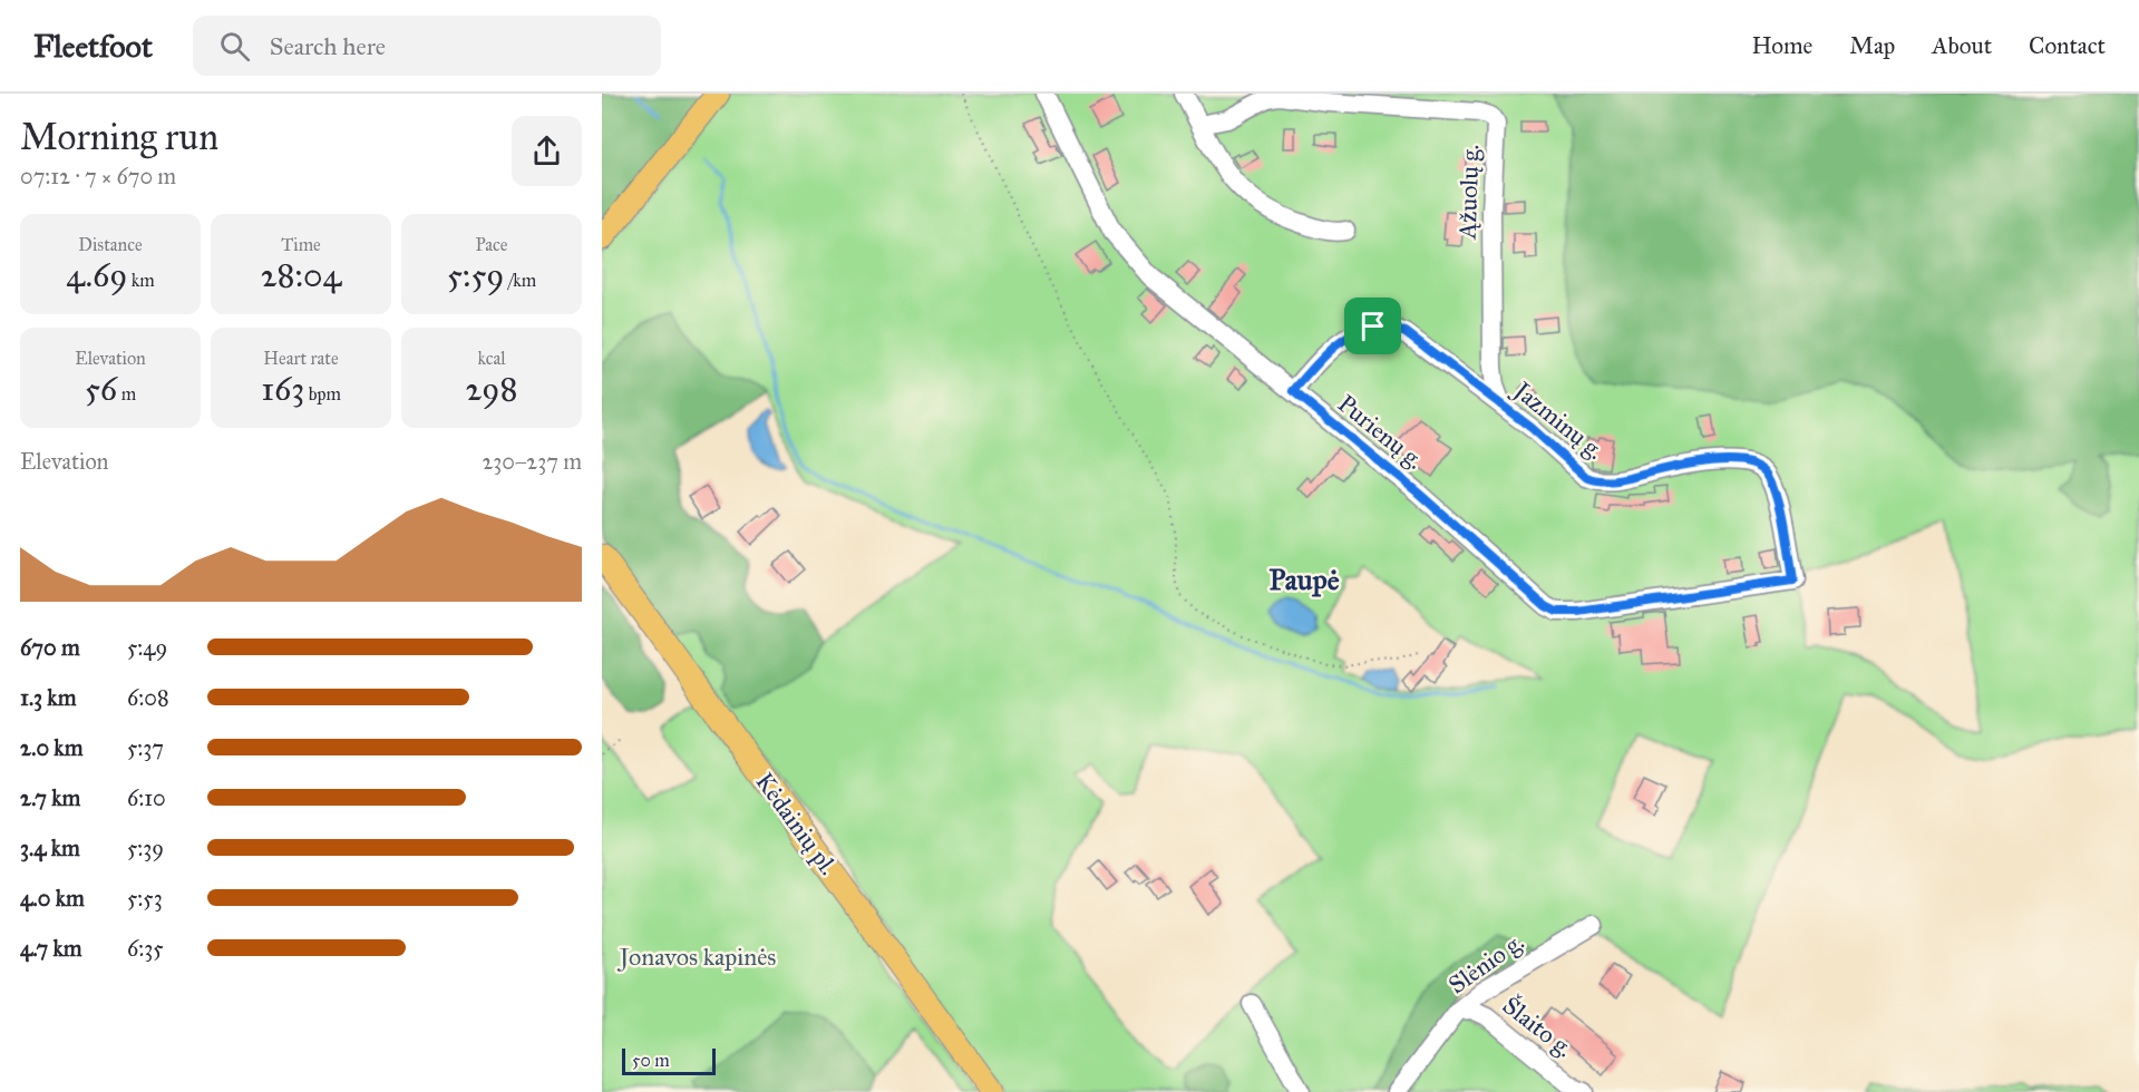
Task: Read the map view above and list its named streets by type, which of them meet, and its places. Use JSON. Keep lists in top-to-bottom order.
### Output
{
  "streets": {
    "main road": ["Kėdainių pl."],
    "street": [
      "Ąžuolų g.",
      "Jazminų g.",
      "Purienų g.",
      "Slėnio g.",
      "Šlaito g."
    ]
  },
  "crossings": [
    ["Ąžuolų g.", "Jazminų g."],
    ["Jazminų g.", "Purienų g."],
    ["Slėnio g.", "Šlaito g."]
  ],
  "districts": ["Paupė"],
  "parks": ["Jonavos kapinės"],
  "scale_bar": "50 m",
  "page": {
    "header": "Fleetfoot",
    "search": "Search here",
    "nav": [
      "Home",
      "Map",
      "About",
      "Contact"
    ],
    "heading": ["Morning run", "07:12 · 7 × 670 m"],
    "stats": [
      ["Distance", "4.69 km"],
      ["Time", "28:04"],
      ["Pace", "5:59 /km"],
      ["Elevation", "56 m"],
      ["Heart rate", "163 bpm"],
      ["kcal", "298"]
    ],
    "chart": ["Elevation", "230–237 m"],
    "list": [
      {
        "name": "670 m",
        "note": "5:49"
      },
      {
        "name": "1.3 km",
        "note": "6:08"
      },
      {
        "name": "2.0 km",
        "note": "5:37"
      },
      {
        "name": "2.7 km",
        "note": "6:10"
      },
      {
        "name": "3.4 km",
        "note": "5:39"
      },
      {
        "name": "4.0 km",
        "note": "5:53"
      },
      {
        "name": "4.7 km",
        "note": "6:35"
      }
    ],
    "scale": "50 m"
  }
}
